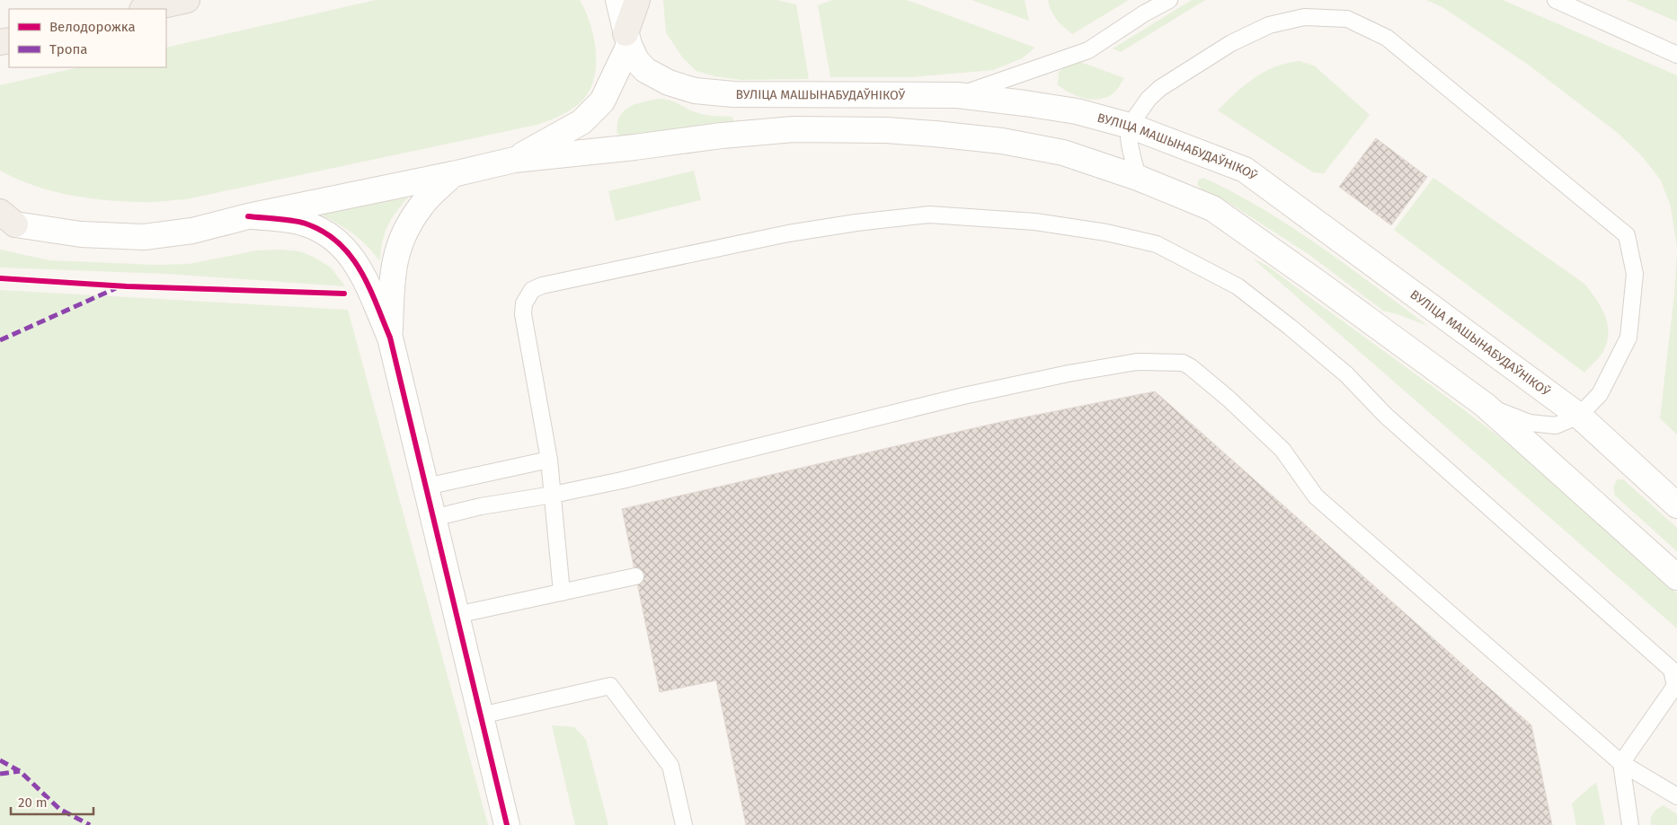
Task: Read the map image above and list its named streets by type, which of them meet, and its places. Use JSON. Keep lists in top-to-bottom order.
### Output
{
  "streets": {
    "main road": ["ВУЛІЦА МАШЫНАБУДАЎНІКОЎ"]
  },
  "legend": ["Велодорожка", "Тропа"],
  "scale_bar": "20 m"
}
